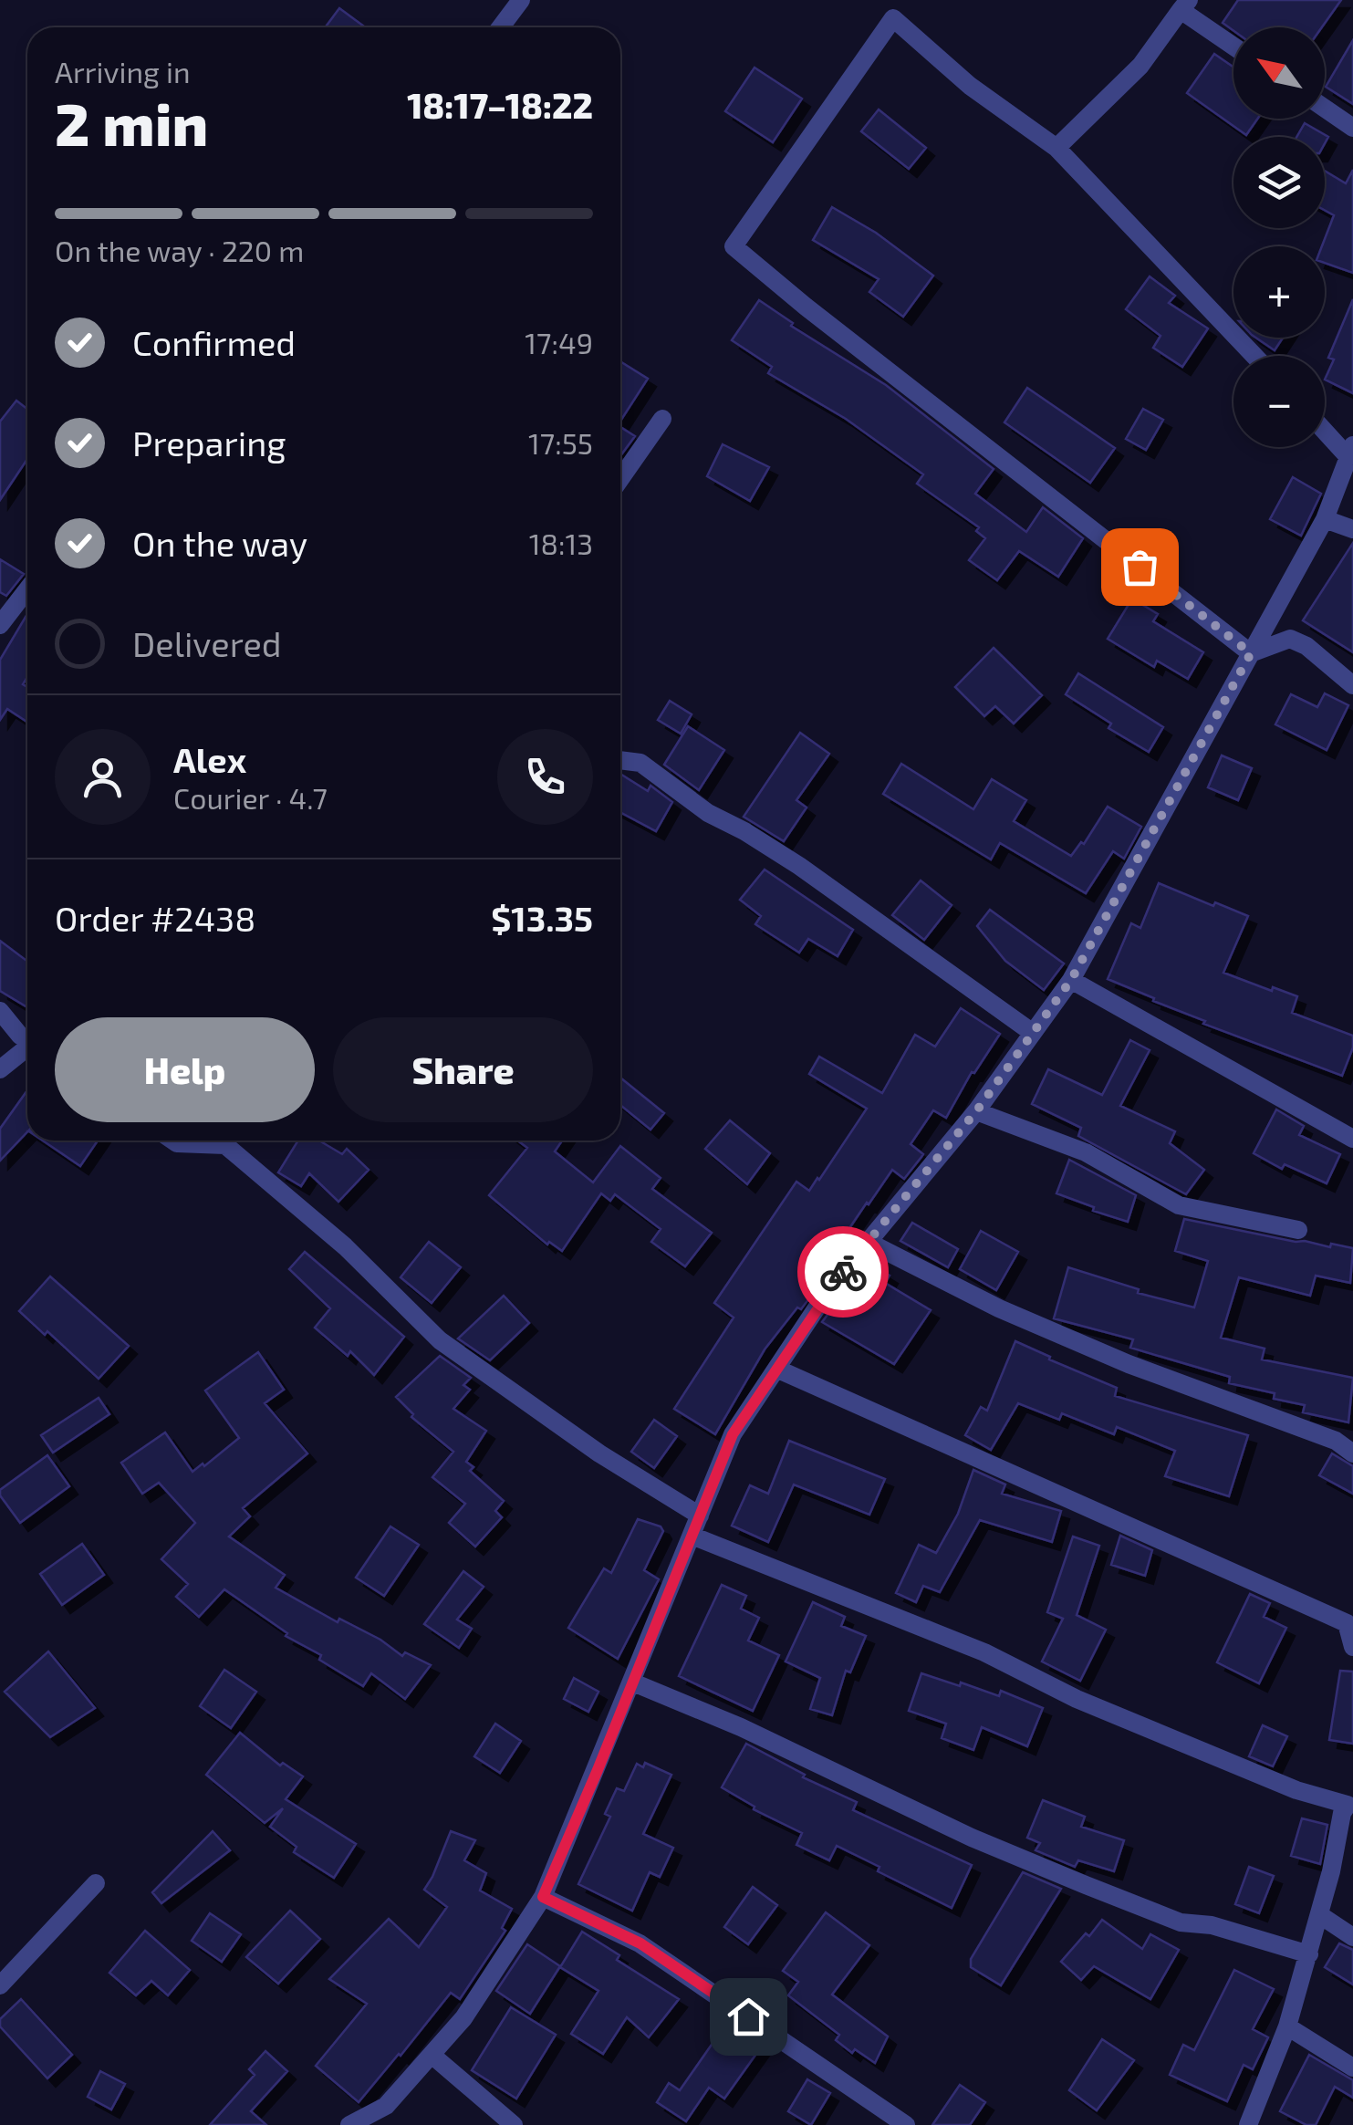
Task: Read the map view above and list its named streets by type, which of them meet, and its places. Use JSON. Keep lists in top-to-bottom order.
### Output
{
  "north": "top left",
  "page": {
    "map_buttons": ["+", "−"],
    "heading": ["2 min", "Arriving in", "18:17–18:22"],
    "panel": [
      "Alex",
      "Courier · 4.7",
      "Order #2438",
      "$13.35"
    ],
    "bar": "On the way · 220 m",
    "list": [
      ["Confirmed", "17:49"],
      ["Preparing", "17:55"],
      ["On the way", "18:13"],
      "Delivered"
    ],
    "buttons": ["Help", "Share"]
  }
}
